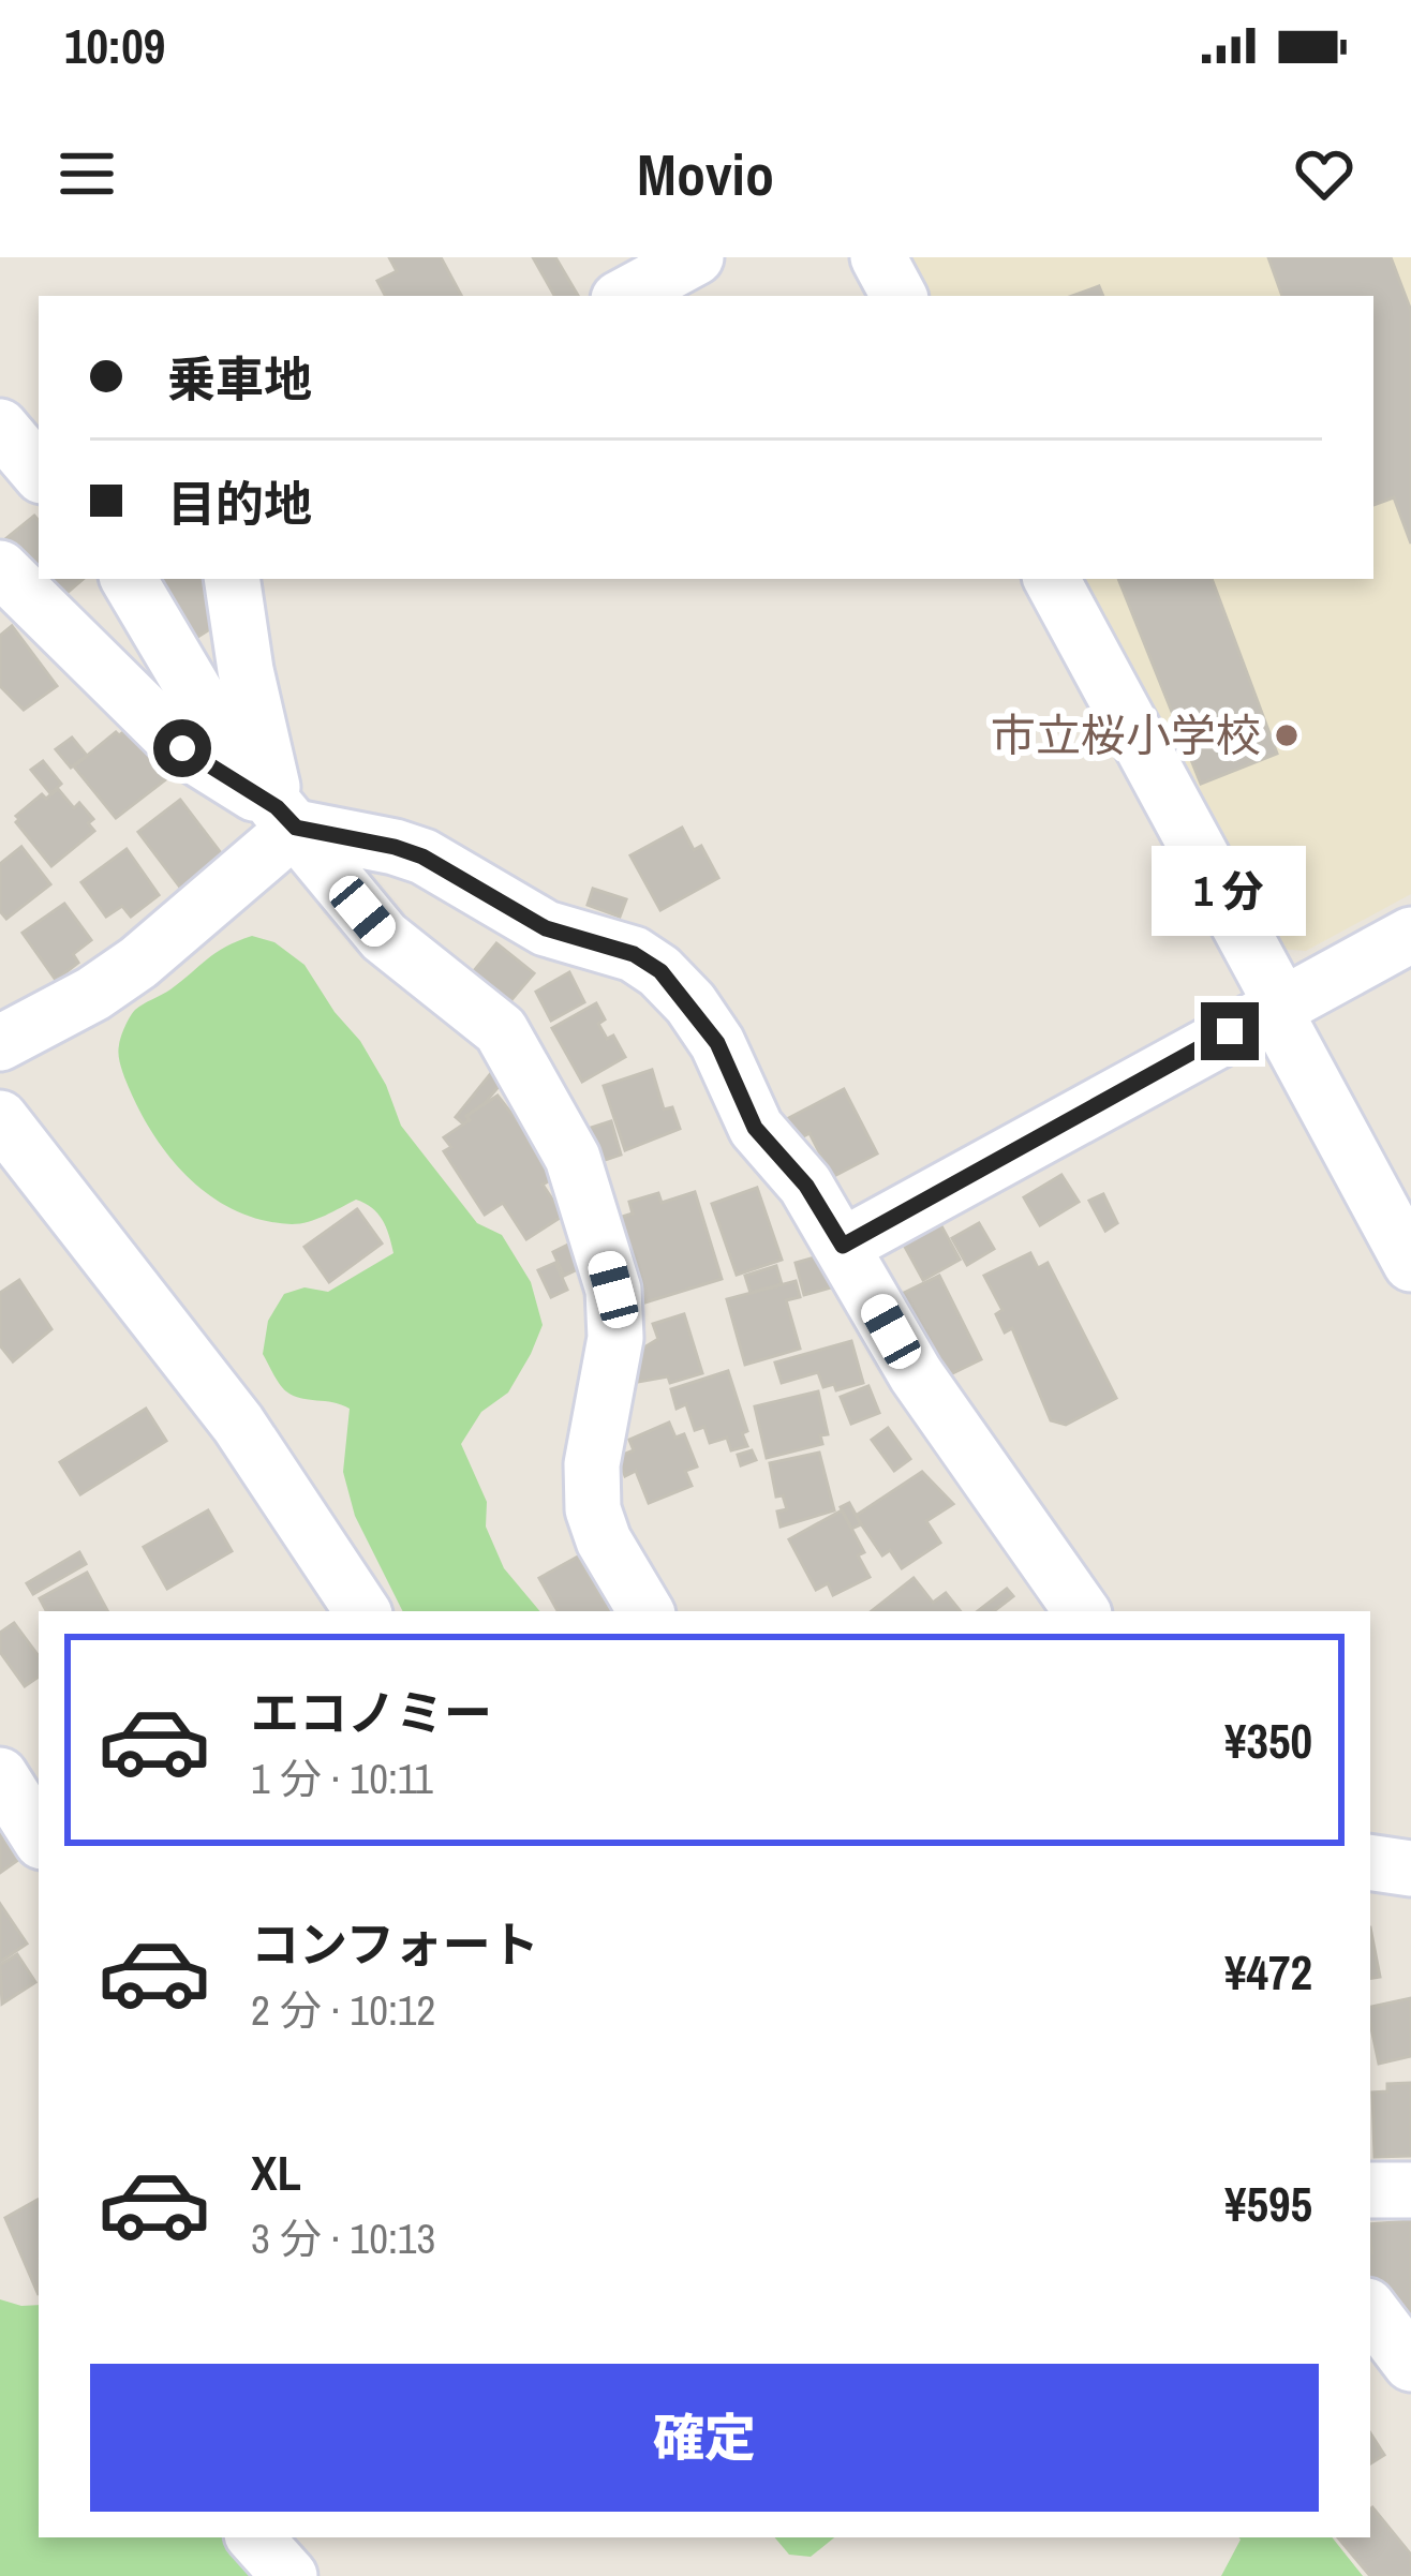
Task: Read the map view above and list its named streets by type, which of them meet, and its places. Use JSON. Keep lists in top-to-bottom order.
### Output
{
  "places": ["市立桜小学校"],
  "page": {
    "status": "10:09",
    "header": "Movio",
    "banner": ["乗車地", "目的地"],
    "bubble": "1 分",
    "list": [
      {
        "name": "エコノミー",
        "note": "1 分 · 10:11",
        "value": "¥350"
      },
      {
        "name": "コンフォート",
        "note": "2 分 · 10:12",
        "value": "¥472"
      },
      {
        "name": "XL",
        "note": "3 分 · 10:13",
        "value": "¥595"
      }
    ],
    "buttons": "確定"
  }
}
